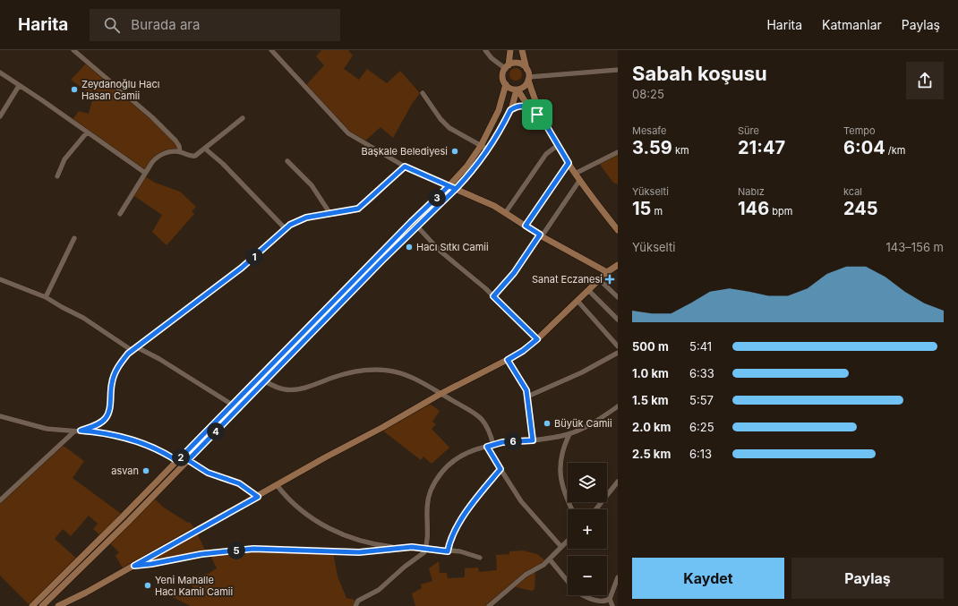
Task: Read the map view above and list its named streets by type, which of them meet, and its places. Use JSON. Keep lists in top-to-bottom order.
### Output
{
  "places": {
    "other": [
      "Zeydanoğlu Hacı Hasan Camii",
      "Başkale Belediyesi",
      "Hacı Sıtkı Camii",
      "Büyük Camii",
      "asvan",
      "Yeni Mahalle Hacı Kamil Camii"
    ],
    "health": ["Sanat Eczanesi"]
  },
  "page": {
    "header": "Harita",
    "search": "Burada ara",
    "nav": ["Harita", "Katmanlar", "Paylaş"],
    "heading": ["Sabah koşusu", "08:25"],
    "stats": [
      ["Mesafe", "3.59 km"],
      ["Süre", "21:47"],
      ["Tempo", "6:04 /km"],
      ["Yükselti", "15 m"],
      ["Nabız", "146 bpm"],
      ["kcal", "245"]
    ],
    "pins": [
      "3",
      "1",
      "4",
      "6",
      "2",
      "5"
    ],
    "chart": ["Yükselti", "143–156 m"],
    "list": [
      {
        "name": "500 m",
        "note": "5:41"
      },
      {
        "name": "1.0 km",
        "note": "6:33"
      },
      {
        "name": "1.5 km",
        "note": "5:57"
      },
      {
        "name": "2.0 km",
        "note": "6:25"
      },
      {
        "name": "2.5 km",
        "note": "6:13"
      }
    ],
    "map_buttons": ["+", "−"],
    "buttons": ["Kaydet", "Paylaş"]
  }
}
